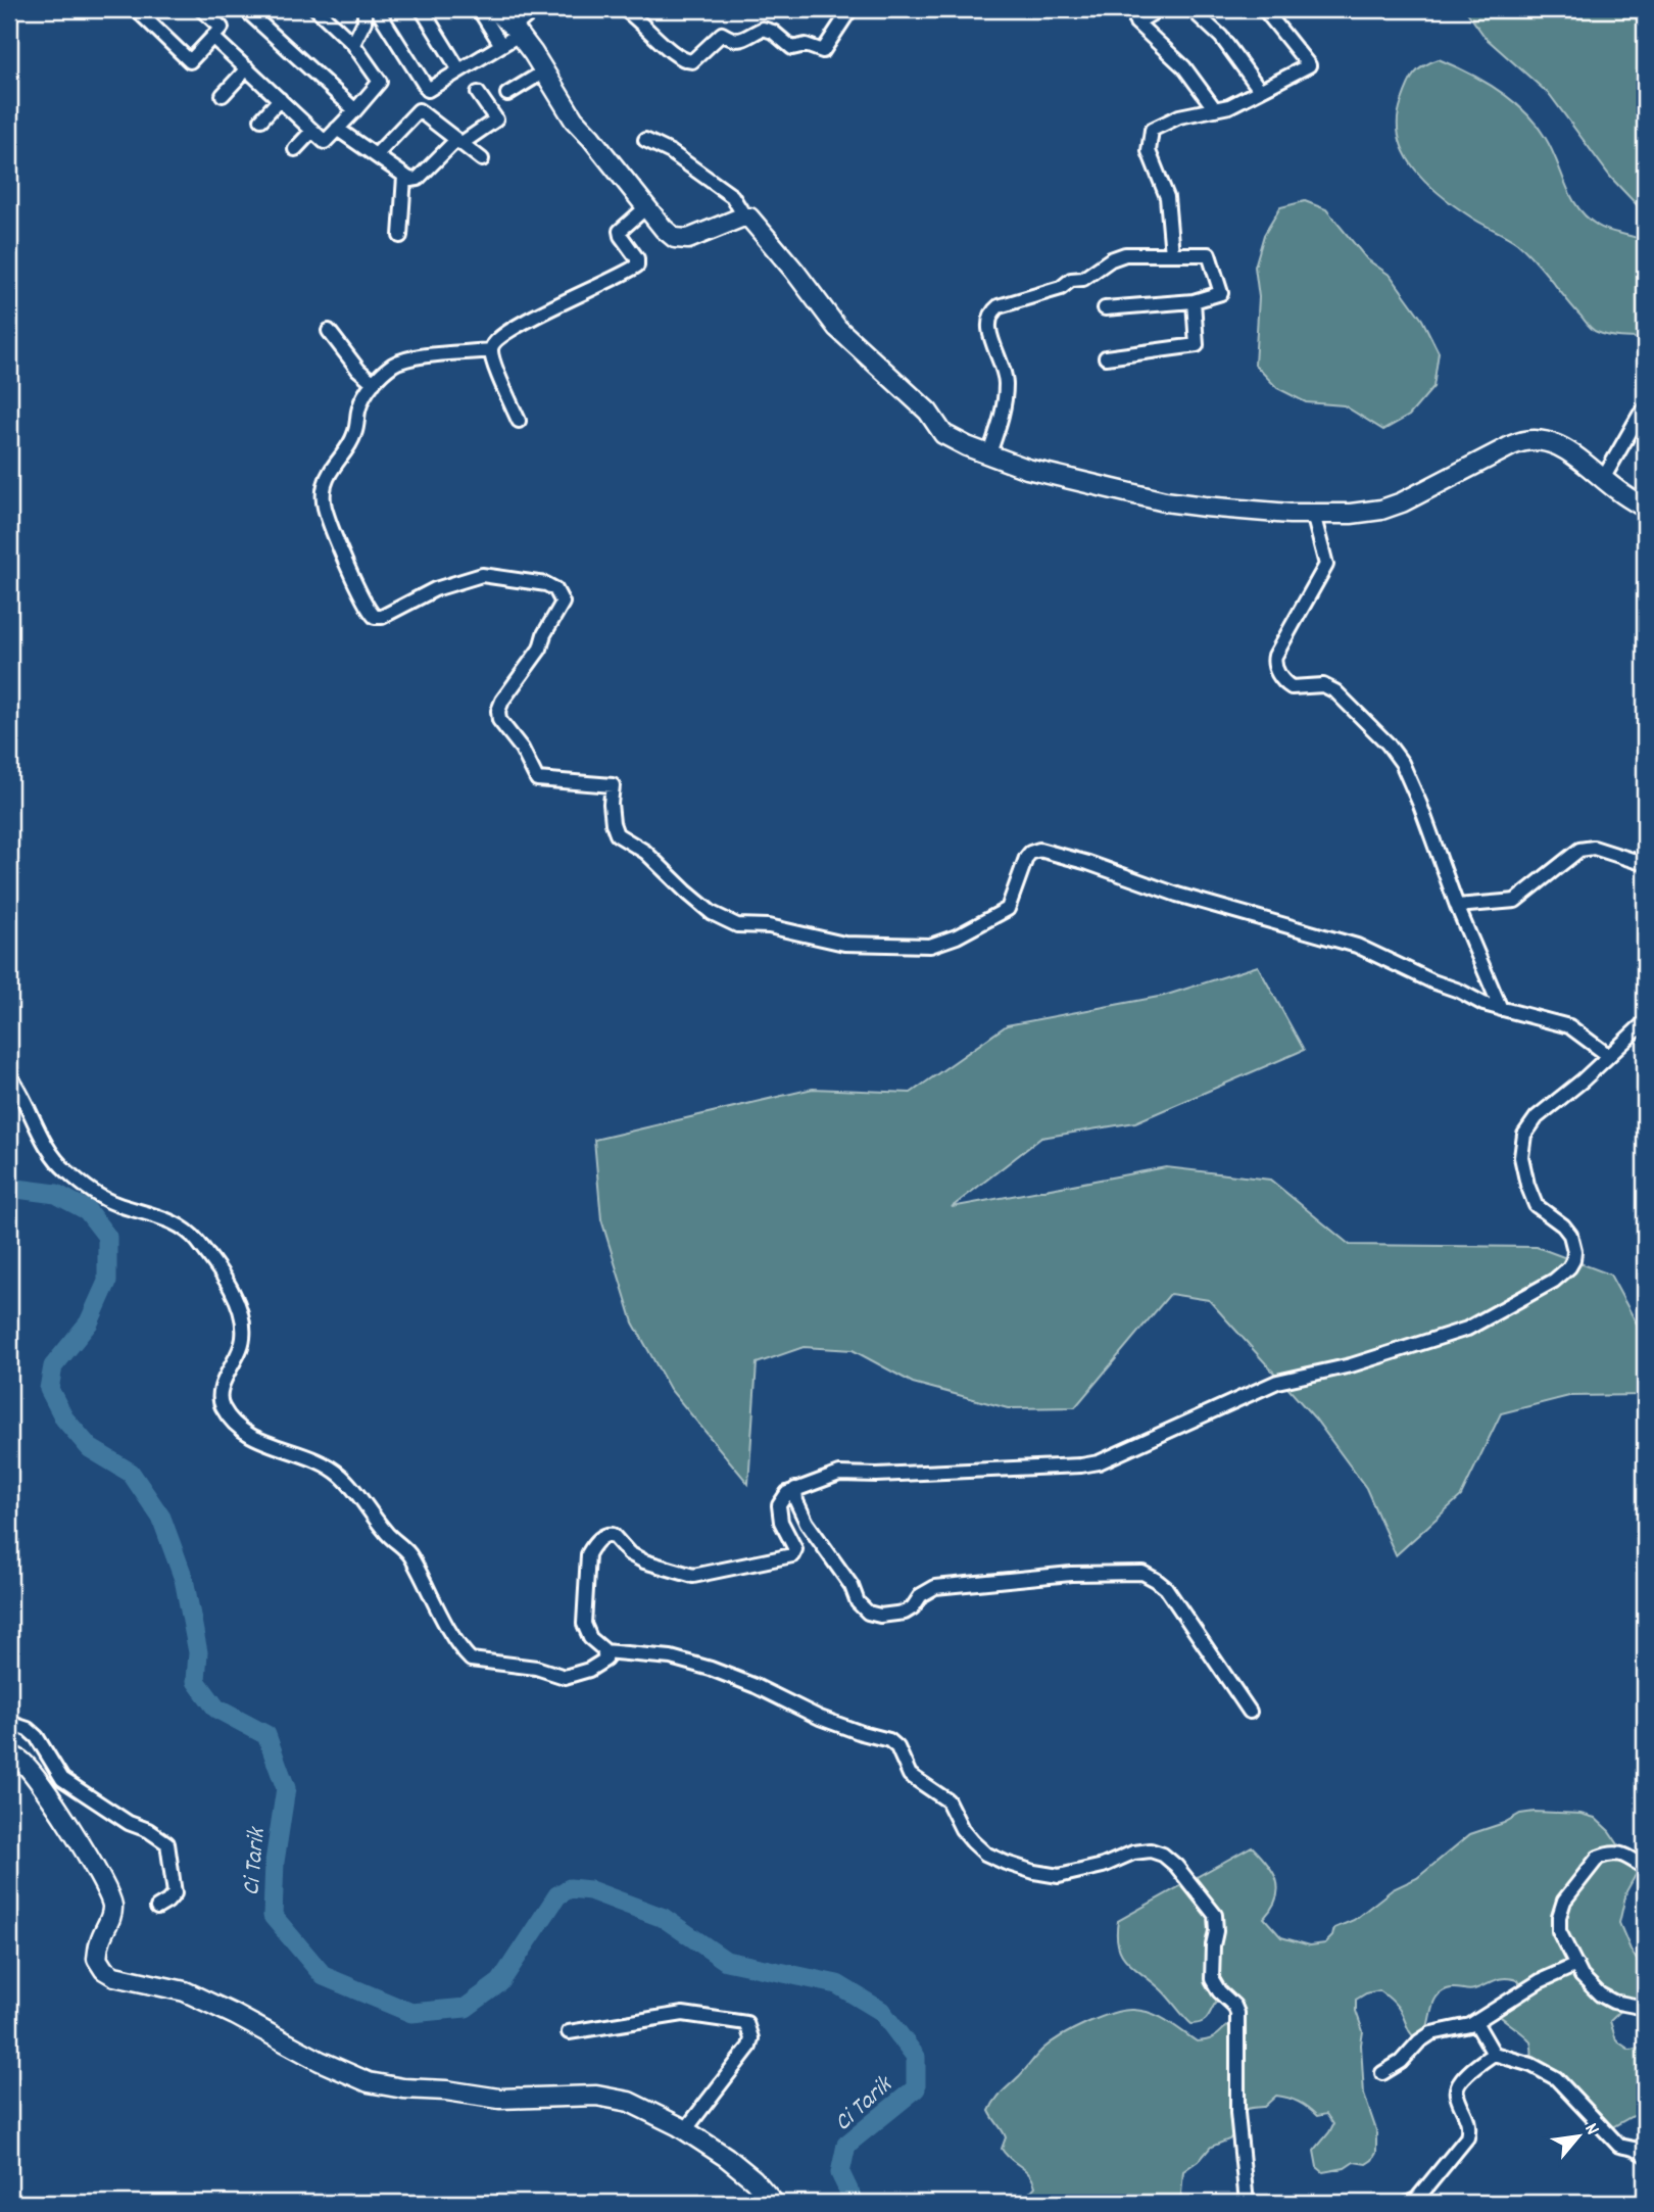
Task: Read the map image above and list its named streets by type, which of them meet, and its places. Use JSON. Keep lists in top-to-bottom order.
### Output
{
  "water": ["Ci Tarik"],
  "north": "top right"
}
